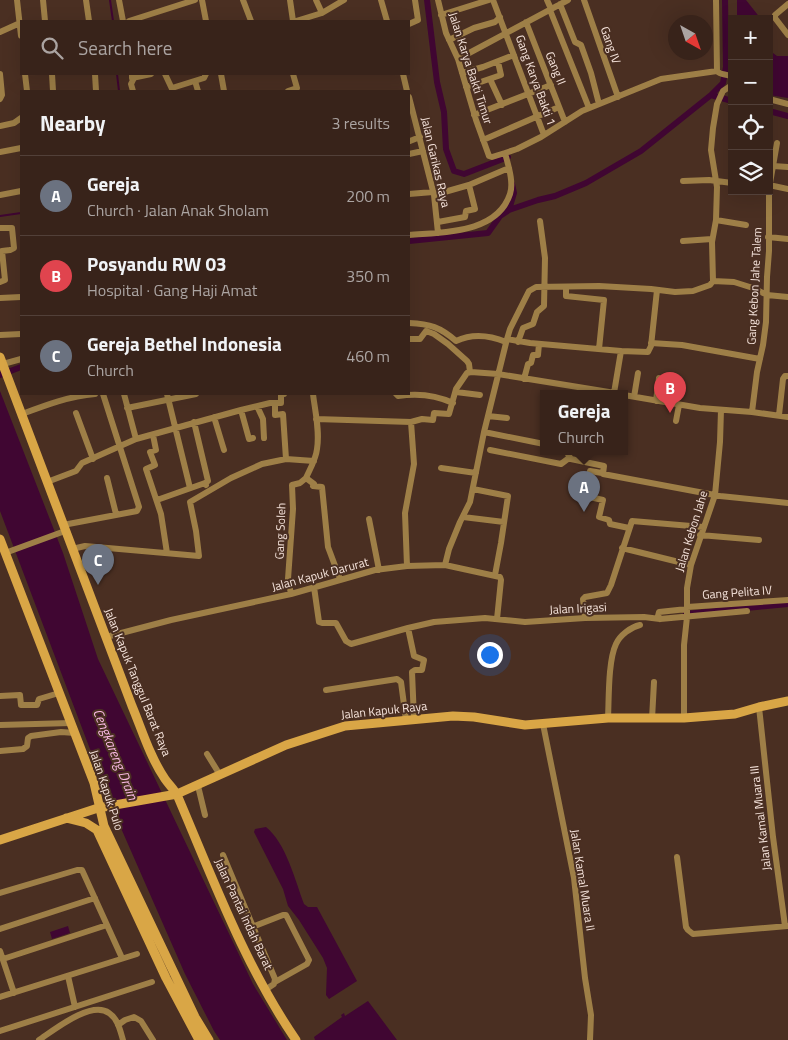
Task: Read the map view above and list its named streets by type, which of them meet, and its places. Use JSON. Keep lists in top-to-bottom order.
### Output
{
  "streets": {
    "main road": [
      "Jalan Kapuk Tanggul Barat Raya",
      "Jalan Kapuk Raya",
      "Jalan Kapuk Pulo",
      "Jalan Pantai Indah Barat"
    ],
    "street": [
      "Gang IV",
      "Jalan Karya Bakti Timur",
      "Gang II",
      "Gang Karya Bakti 1",
      "Jalan Garikas Raya",
      "Gang Kebon Jahe Talem",
      "Gang Soleh",
      "Jalan Kebon Jahe",
      "Jalan Kapuk Darurat",
      "Gang Pelita IV",
      "Jalan Irigasi",
      "Jalan Kamal Muara III",
      "Jalan Kamal Muara II"
    ]
  },
  "crossings": [
    ["Gang Soleh", "Jalan Kapuk Darurat"],
    ["Jalan Kebon Jahe", "Gang Pelita IV"],
    ["Jalan Kebon Jahe", "Jalan Irigasi"],
    ["Jalan Kebon Jahe", "Jalan Kapuk Raya"],
    ["Jalan Kapuk Darurat", "Jalan Irigasi"],
    ["Jalan Kapuk Darurat", "Jalan Kapuk Tanggul Barat Raya"],
    ["Gang Pelita IV", "Jalan Irigasi"],
    ["Jalan Kapuk Tanggul Barat Raya", "Jalan Kapuk Raya"],
    ["Jalan Kapuk Tanggul Barat Raya", "Jalan Pantai Indah Barat"],
    ["Jalan Kapuk Raya", "Jalan Kapuk Pulo"],
    ["Jalan Kapuk Raya", "Jalan Kamal Muara III"],
    ["Jalan Kapuk Raya", "Jalan Kamal Muara II"],
    ["Jalan Kapuk Raya", "Jalan Pantai Indah Barat"]
  ],
  "water": ["Cengkareng Drain"],
  "north": "bottom right",
  "page": {
    "map_buttons": ["+", "−"],
    "search": "Search here",
    "heading": ["Nearby", "3 results"],
    "list": [
      {
        "mark": "A",
        "name": "Gereja",
        "note": "Church · Jalan Anak Sholam",
        "value": "200 m"
      },
      {
        "mark": "B",
        "name": "Posyandu RW 03",
        "note": "Hospital · Gang Haji Amat",
        "value": "350 m"
      },
      {
        "mark": "C",
        "name": "Gereja Bethel Indonesia",
        "note": "Church",
        "value": "460 m"
      }
    ],
    "pins": ["B", "A", "C"],
    "popup": ["Gereja", "Church"]
  }
}
